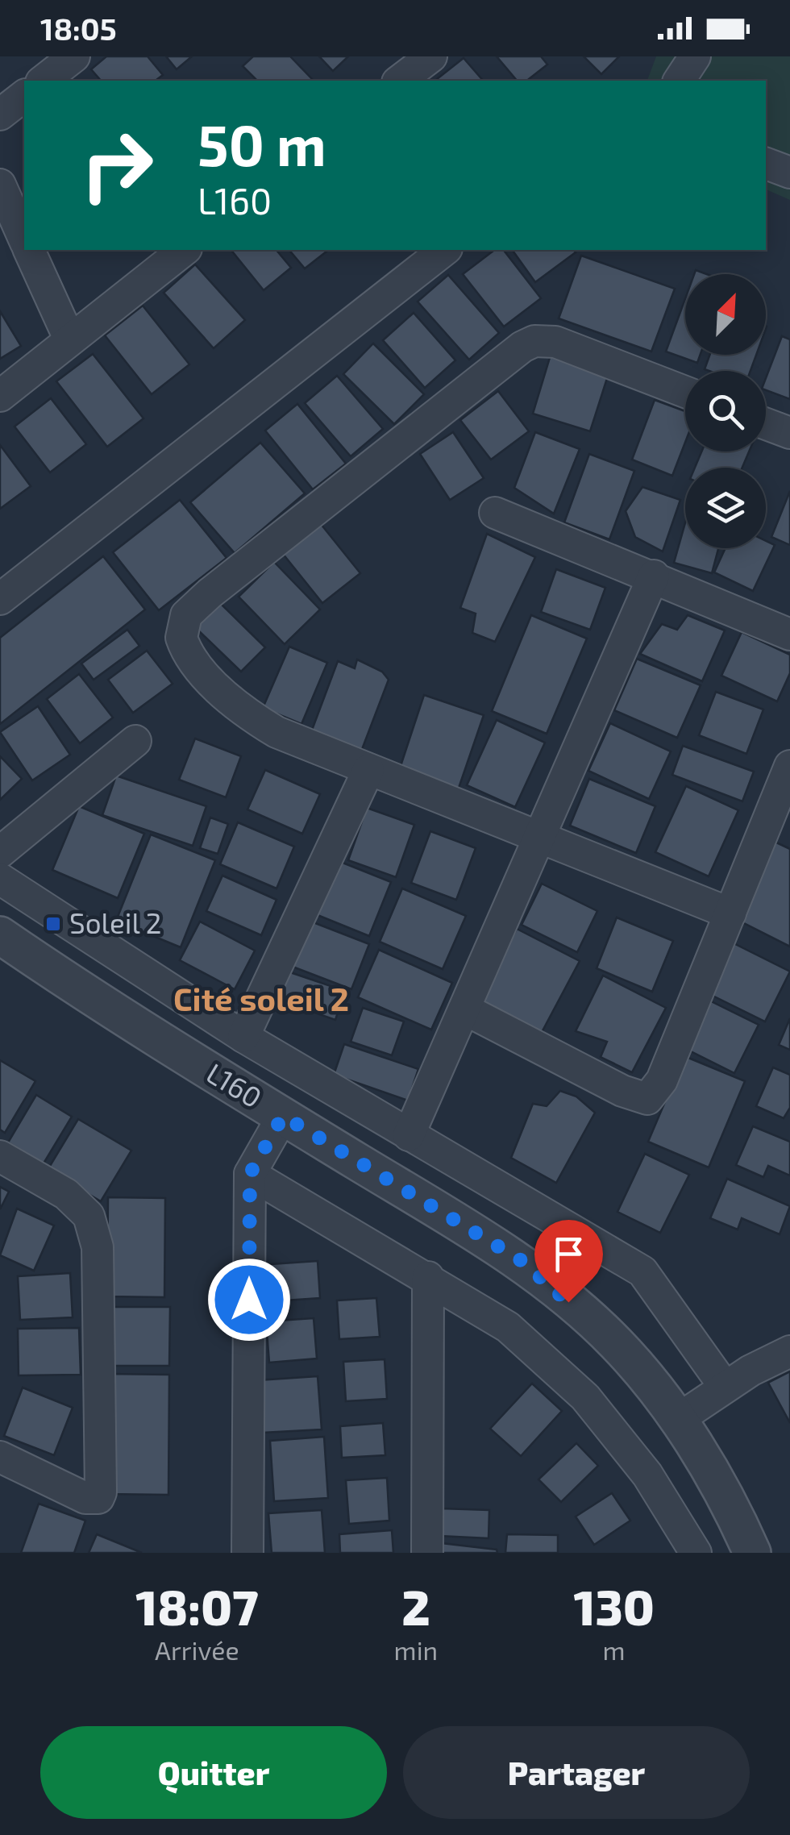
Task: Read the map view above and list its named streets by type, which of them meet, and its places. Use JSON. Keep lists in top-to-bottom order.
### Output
{
  "streets": {
    "street": ["L160"]
  },
  "districts": ["Cité soleil 2"],
  "places": {
    "transit": ["Soleil 2"]
  },
  "north": "top right",
  "page": {
    "status": "18:05",
    "turn": ["50 m", "L160"],
    "eta": [
      "18:07",
      "Arrivée",
      "2",
      "min",
      "130",
      "m"
    ],
    "buttons": ["Quitter", "Partager"]
  }
}
